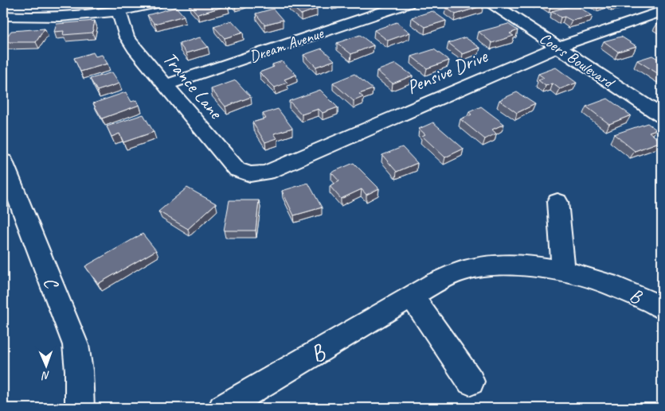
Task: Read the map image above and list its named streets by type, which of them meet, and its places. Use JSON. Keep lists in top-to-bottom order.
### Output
{
  "streets": {
    "street": [
      "Dream Avenue",
      "Coers Boulevard",
      "Pensive Drive",
      "Trance Lane",
      "C",
      "B"
    ]
  },
  "crossings": [
    ["Dream Avenue", "Trance Lane"],
    ["Coers Boulevard", "Pensive Drive"],
    ["Pensive Drive", "Trance Lane"]
  ],
  "north": "bottom"
}
